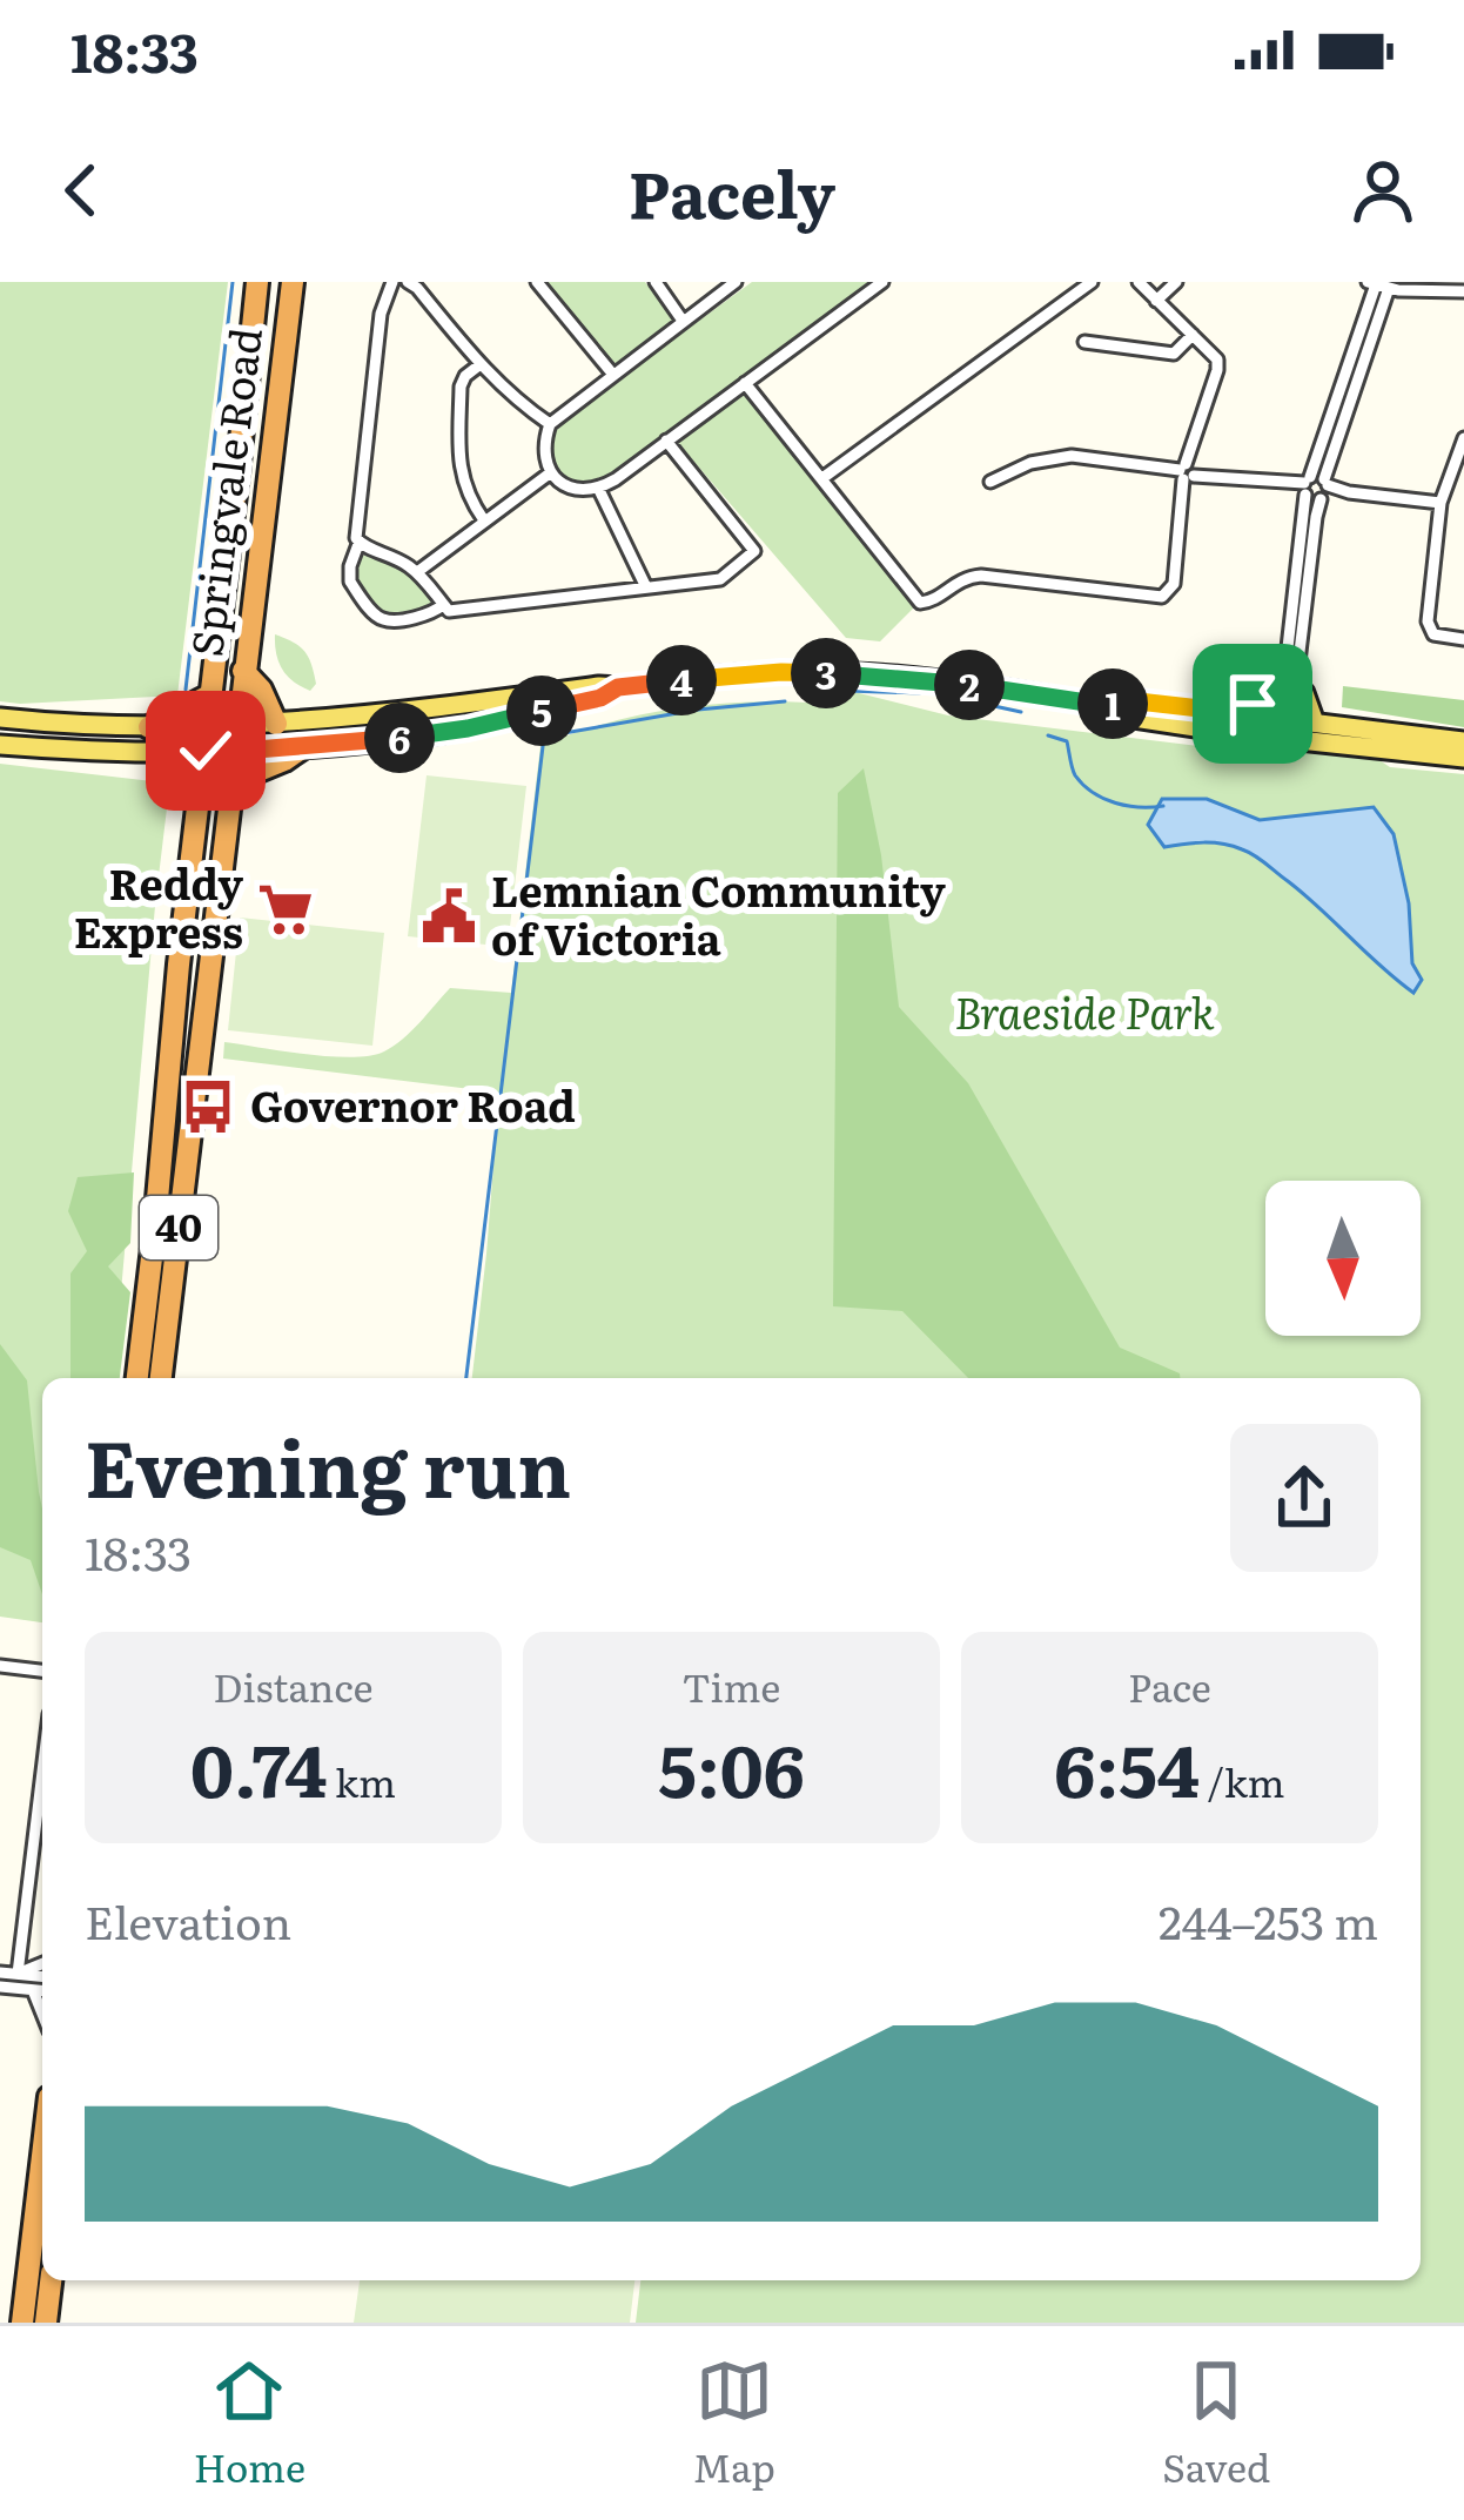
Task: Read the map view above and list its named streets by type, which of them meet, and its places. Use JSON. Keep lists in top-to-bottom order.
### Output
{
  "streets": {
    "highway": ["Springvale Road", "40"]
  },
  "parks": ["Braeside Park"],
  "places": {
    "supermarket": ["Reddy Express"],
    "public building": ["Lemnian Community of Victoria"],
    "bus stop": ["Governor Road"]
  },
  "north": "bottom",
  "page": {
    "status": "18:33",
    "header": "Pacely",
    "pins": [
      "3",
      "4",
      "2",
      "1",
      "5",
      "6"
    ],
    "heading": ["Evening run", "18:33"],
    "stats": [
      ["Distance", "0.74 km"],
      ["Time", "5:06"],
      ["Pace", "6:54 /km"]
    ],
    "chart": ["Elevation", "244–253 m"],
    "tabs": ["Home", "Map", "Saved"]
  }
}
